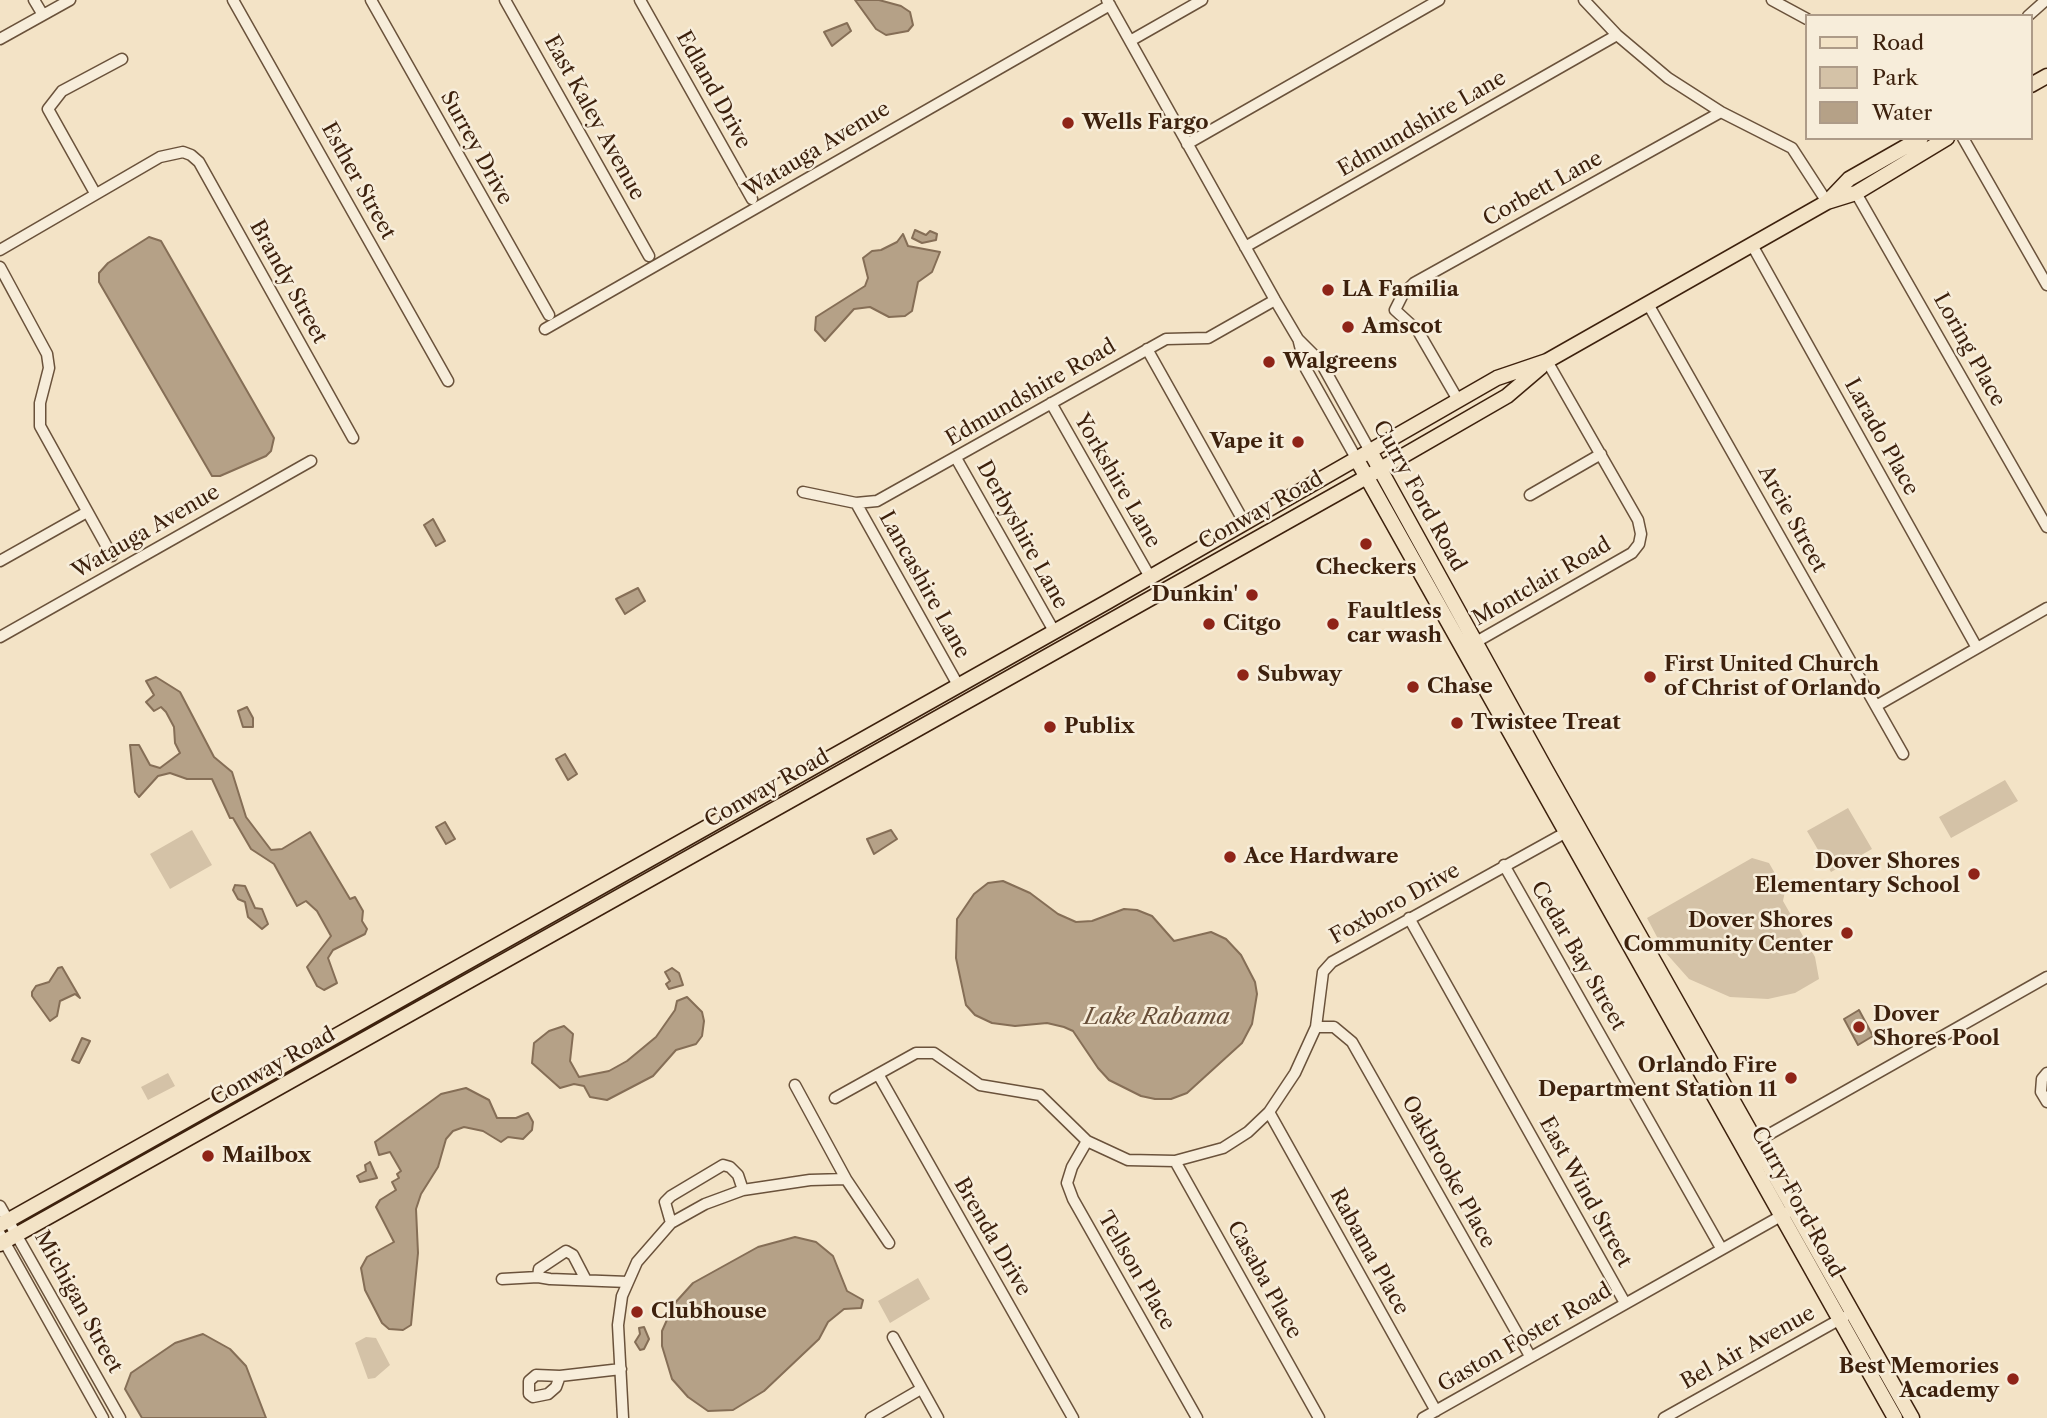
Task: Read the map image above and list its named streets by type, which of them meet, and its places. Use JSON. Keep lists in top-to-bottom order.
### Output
{
  "streets": {
    "main road": ["Curry Ford Road", "Conway Road"],
    "street": [
      "Edland Drive",
      "East Kaley Avenue",
      "Edmundshire Lane",
      "Surrey Drive",
      "Watauga Avenue",
      "Esther Street",
      "Corbett Lane",
      "Brandy Street",
      "Loring Place",
      "Edmundshire Road",
      "Larado Place",
      "Yorkshire Lane",
      "Arcie Street",
      "Derbyshire Lane",
      "Montclair Road",
      "Lancashire Lane",
      "Foxboro Drive",
      "Cedar Bay Street",
      "Oakbrooke Place",
      "East Wind Street",
      "Brenda Drive",
      "Rabama Place",
      "Tellson Place",
      "Casaba Place",
      "Michigan Street",
      "Gaston Foster Road",
      "Bel Air Avenue"
    ]
  },
  "crossings": [
    ["Edmundshire Lane", "Curry Ford Road"],
    ["Watauga Avenue", "Curry Ford Road"],
    ["Corbett Lane", "Conway Road"],
    ["Loring Place", "Conway Road"],
    ["Edmundshire Road", "Yorkshire Lane"],
    ["Edmundshire Road", "Curry Ford Road"],
    ["Edmundshire Road", "Derbyshire Lane"],
    ["Edmundshire Road", "Lancashire Lane"],
    ["Larado Place", "Conway Road"],
    ["Yorkshire Lane", "Conway Road"],
    ["Curry Ford Road", "Conway Road"],
    ["Curry Ford Road", "Montclair Road"],
    ["Curry Ford Road", "Foxboro Drive"],
    ["Curry Ford Road", "Gaston Foster Road"],
    ["Curry Ford Road", "Bel Air Avenue"],
    ["Conway Road", "Arcie Street"],
    ["Conway Road", "Derbyshire Lane"],
    ["Conway Road", "Montclair Road"],
    ["Conway Road", "Lancashire Lane"],
    ["Conway Road", "Michigan Street"],
    ["Foxboro Drive", "Cedar Bay Street"],
    ["Foxboro Drive", "Oakbrooke Place"],
    ["Foxboro Drive", "East Wind Street"],
    ["Foxboro Drive", "Brenda Drive"],
    ["Foxboro Drive", "Rabama Place"],
    ["Foxboro Drive", "Tellson Place"],
    ["Foxboro Drive", "Casaba Place"],
    ["Cedar Bay Street", "Gaston Foster Road"],
    ["Oakbrooke Place", "Gaston Foster Road"],
    ["East Wind Street", "Gaston Foster Road"],
    ["Rabama Place", "Gaston Foster Road"]
  ],
  "water": ["Lake Rabama"],
  "places": [
    "Wells Fargo",
    "LA Familia",
    "Amscot",
    "Walgreens",
    "Vape it",
    "Checkers",
    "Dunkin'",
    "Citgo",
    "Faultless car wash",
    "Subway",
    "First United Church of Christ of Orlando",
    "Chase",
    "Twistee Treat",
    "Publix",
    "Ace Hardware",
    "Dover Shores Elementary School",
    "Dover Shores Community Center",
    "Dover Shores Pool",
    "Orlando Fire Department Station 11",
    "Mailbox",
    "Clubhouse",
    "Best Memories Academy"
  ],
  "legend": ["Road", "Park", "Water"]
}
